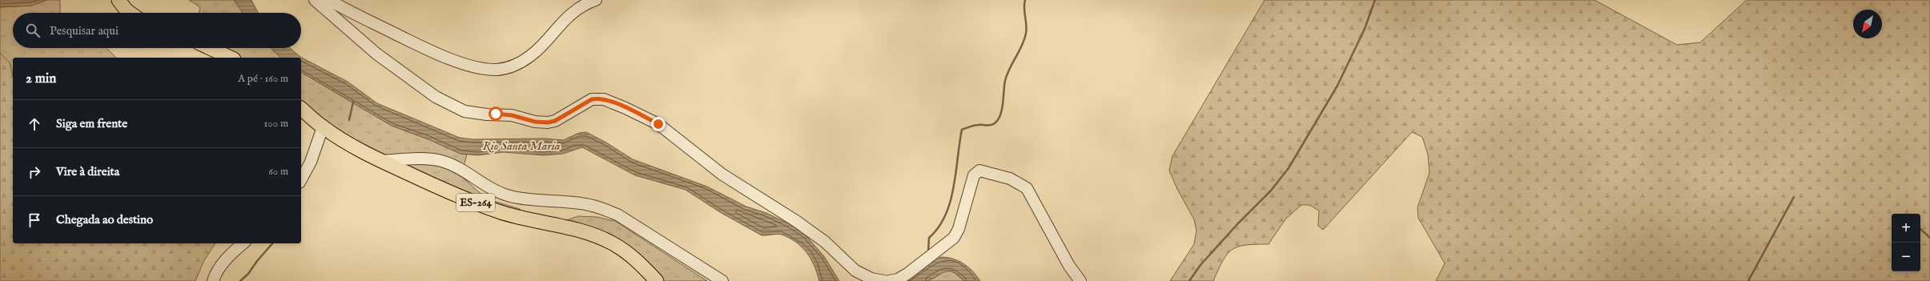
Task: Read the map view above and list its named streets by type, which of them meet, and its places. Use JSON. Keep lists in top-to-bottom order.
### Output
{
  "streets": {
    "main road": ["ES-264"]
  },
  "water": ["Rio Santa Maria"],
  "north": "bottom left",
  "page": {
    "search": "Pesquisar aqui",
    "heading": ["2 min", "A pé · 160 m"],
    "list": [
      ["Siga em frente", "100 m"],
      ["Vire à direita", "60 m"],
      "Chegada ao destino"
    ],
    "map_buttons": ["+", "−"]
  }
}
